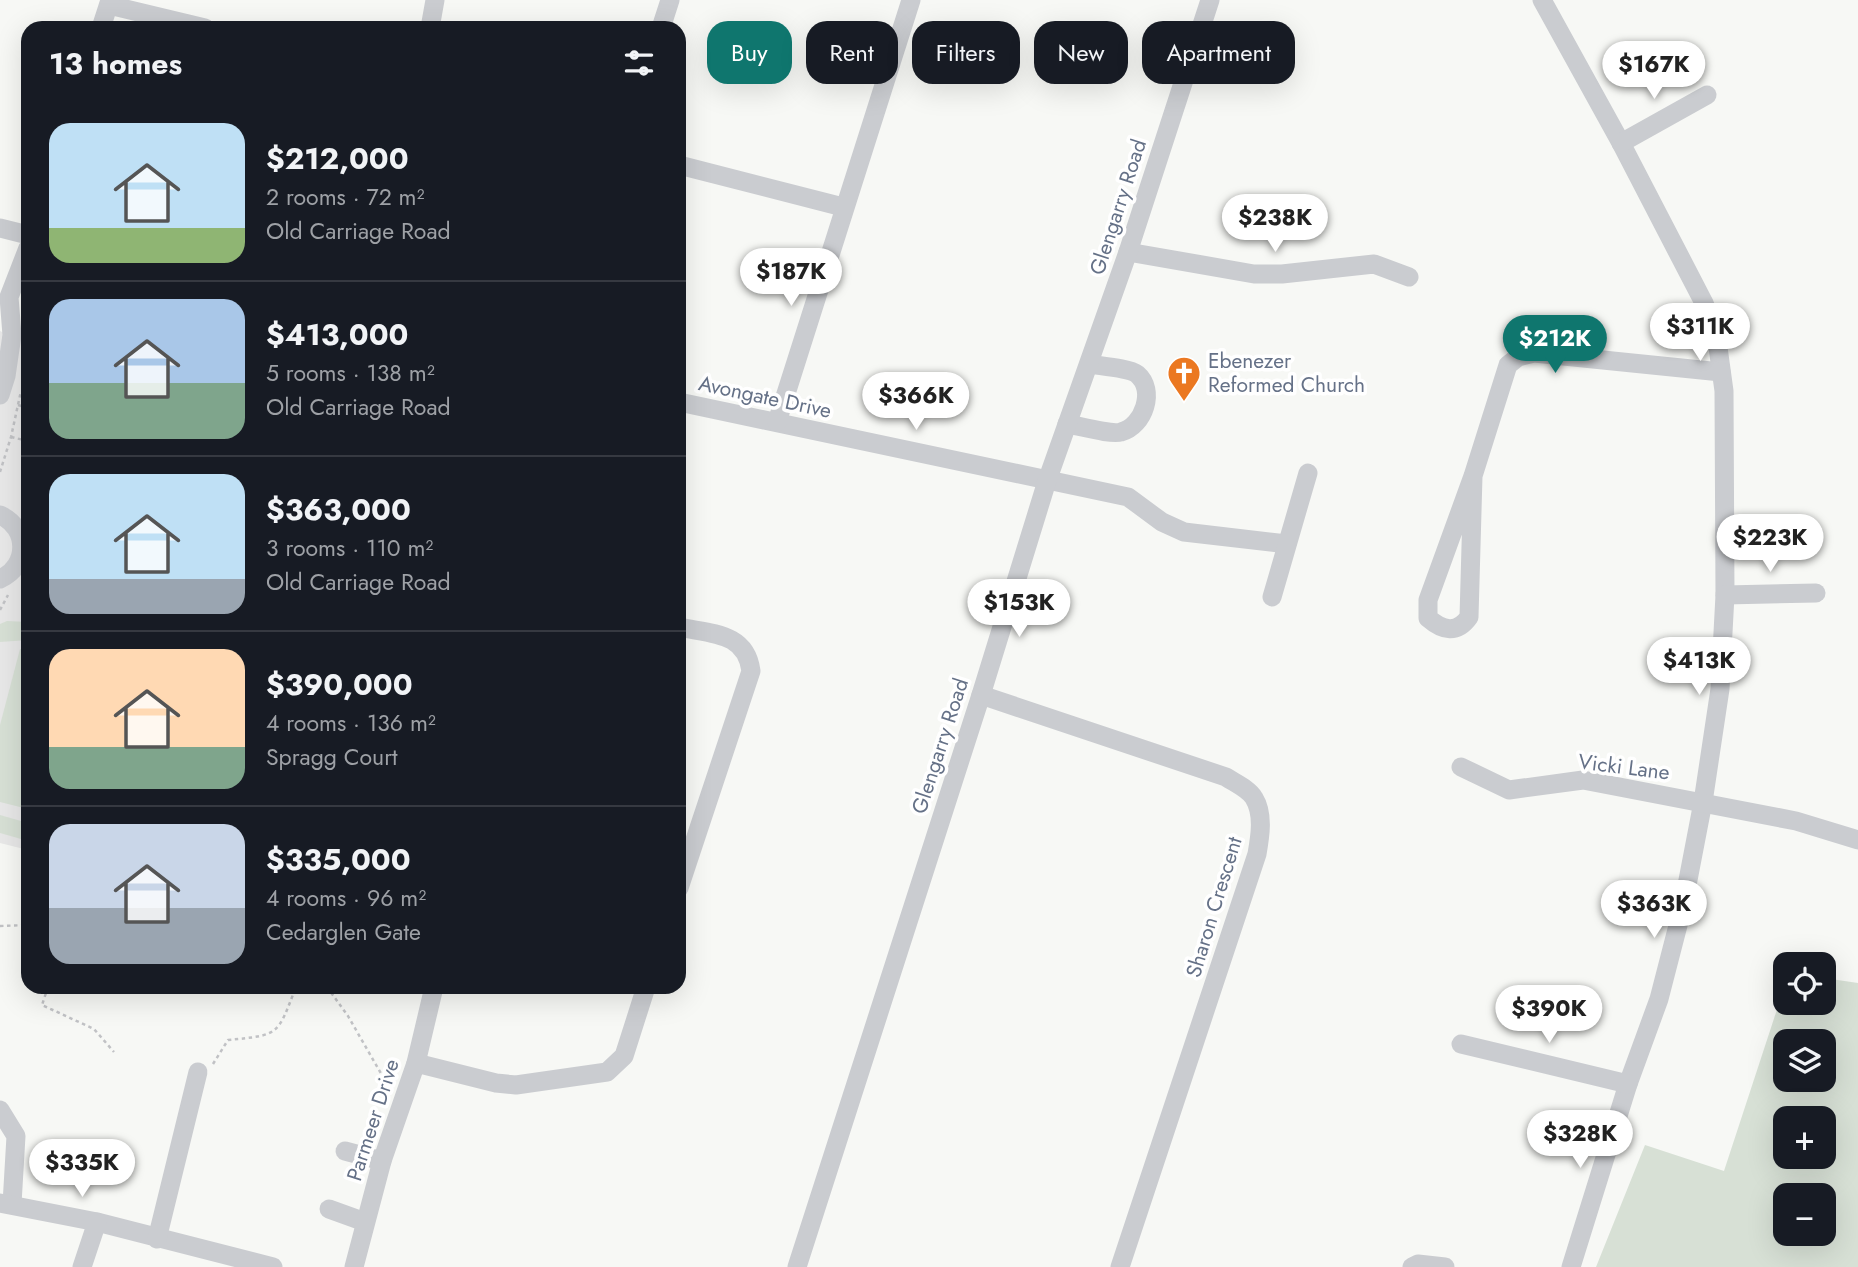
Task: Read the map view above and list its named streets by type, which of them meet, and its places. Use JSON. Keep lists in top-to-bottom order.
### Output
{
  "streets": {
    "street": [
      "Glengarry Road",
      "Avongate Drive",
      "Vicki Lane",
      "Sharon Crescent",
      "Parmeer Drive"
    ]
  },
  "crossings": [
    ["Glengarry Road", "Avongate Drive"],
    ["Glengarry Road", "Sharon Crescent"]
  ],
  "places": {
    "church": ["Ebenezer Reformed Church"]
  },
  "page": {
    "chip": [
      "Buy",
      "Rent",
      "Filters",
      "New",
      "Apartment"
    ],
    "heading": "13 homes",
    "price": [
      "$167K",
      "$238K",
      "$187K",
      "$311K",
      "$212K",
      "$366K",
      "$223K",
      "$153K",
      "$413K",
      "$363K",
      "$390K",
      "$328K",
      "$335K"
    ],
    "list": [
      {
        "name": "$212,000",
        "note": "2 rooms · 72 m² · Old Carriage Road"
      },
      {
        "name": "$413,000",
        "note": "5 rooms · 138 m² · Old Carriage Road"
      },
      {
        "name": "$363,000",
        "note": "3 rooms · 110 m² · Old Carriage Road"
      },
      {
        "name": "$390,000",
        "note": "4 rooms · 136 m² · Spragg Court"
      },
      {
        "name": "$335,000",
        "note": "4 rooms · 96 m² · Cedarglen Gate"
      }
    ],
    "map_buttons": ["+", "−"]
  }
}
